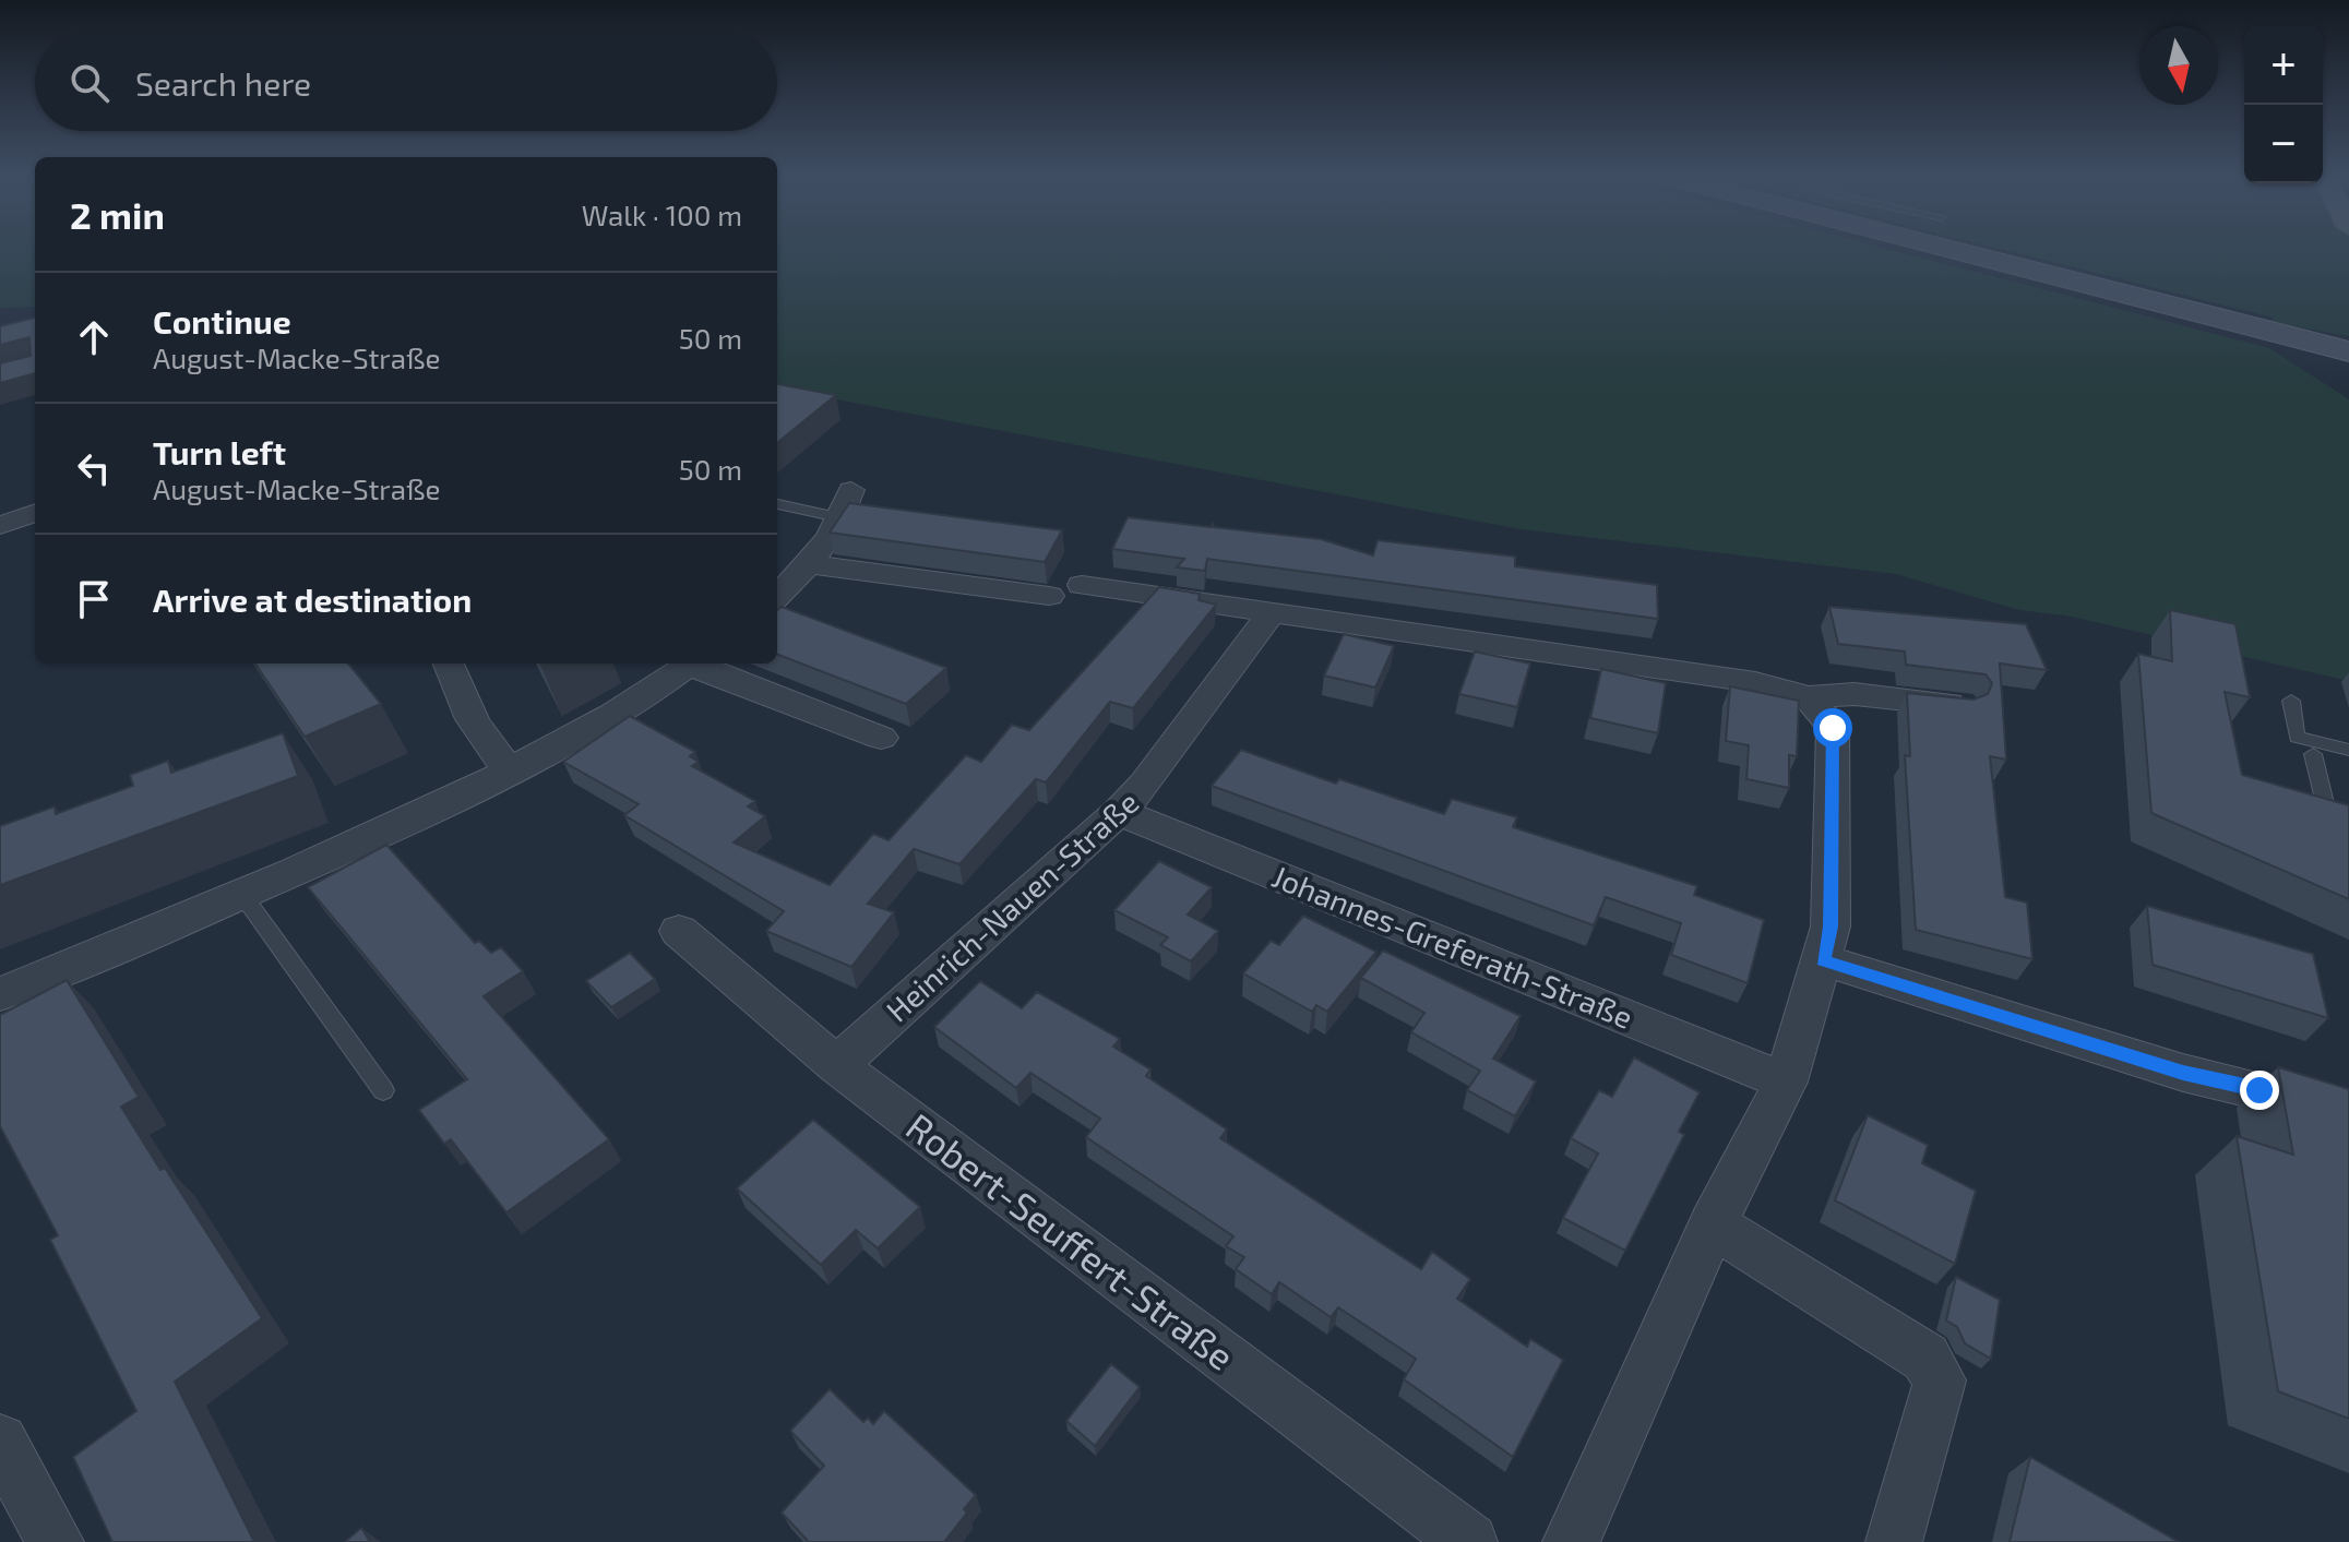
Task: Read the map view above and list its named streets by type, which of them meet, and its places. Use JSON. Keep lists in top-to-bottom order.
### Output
{
  "streets": {
    "street": ["Heinrich-Nauen-Straße", "Johannes-Greferath-Straße", "Robert-Seuffert-Straße"]
  },
  "crossings": [
    ["Heinrich-Nauen-Straße", "Johannes-Greferath-Straße"],
    ["Heinrich-Nauen-Straße", "Robert-Seuffert-Straße"]
  ],
  "north": "bottom",
  "page": {
    "map_buttons": ["+", "−"],
    "search": "Search here",
    "heading": ["2 min", "Walk · 100 m"],
    "list": [
      ["Continue", "August-Macke-Straße", "50 m"],
      ["Turn left", "August-Macke-Straße", "50 m"],
      "Arrive at destination"
    ]
  }
}
